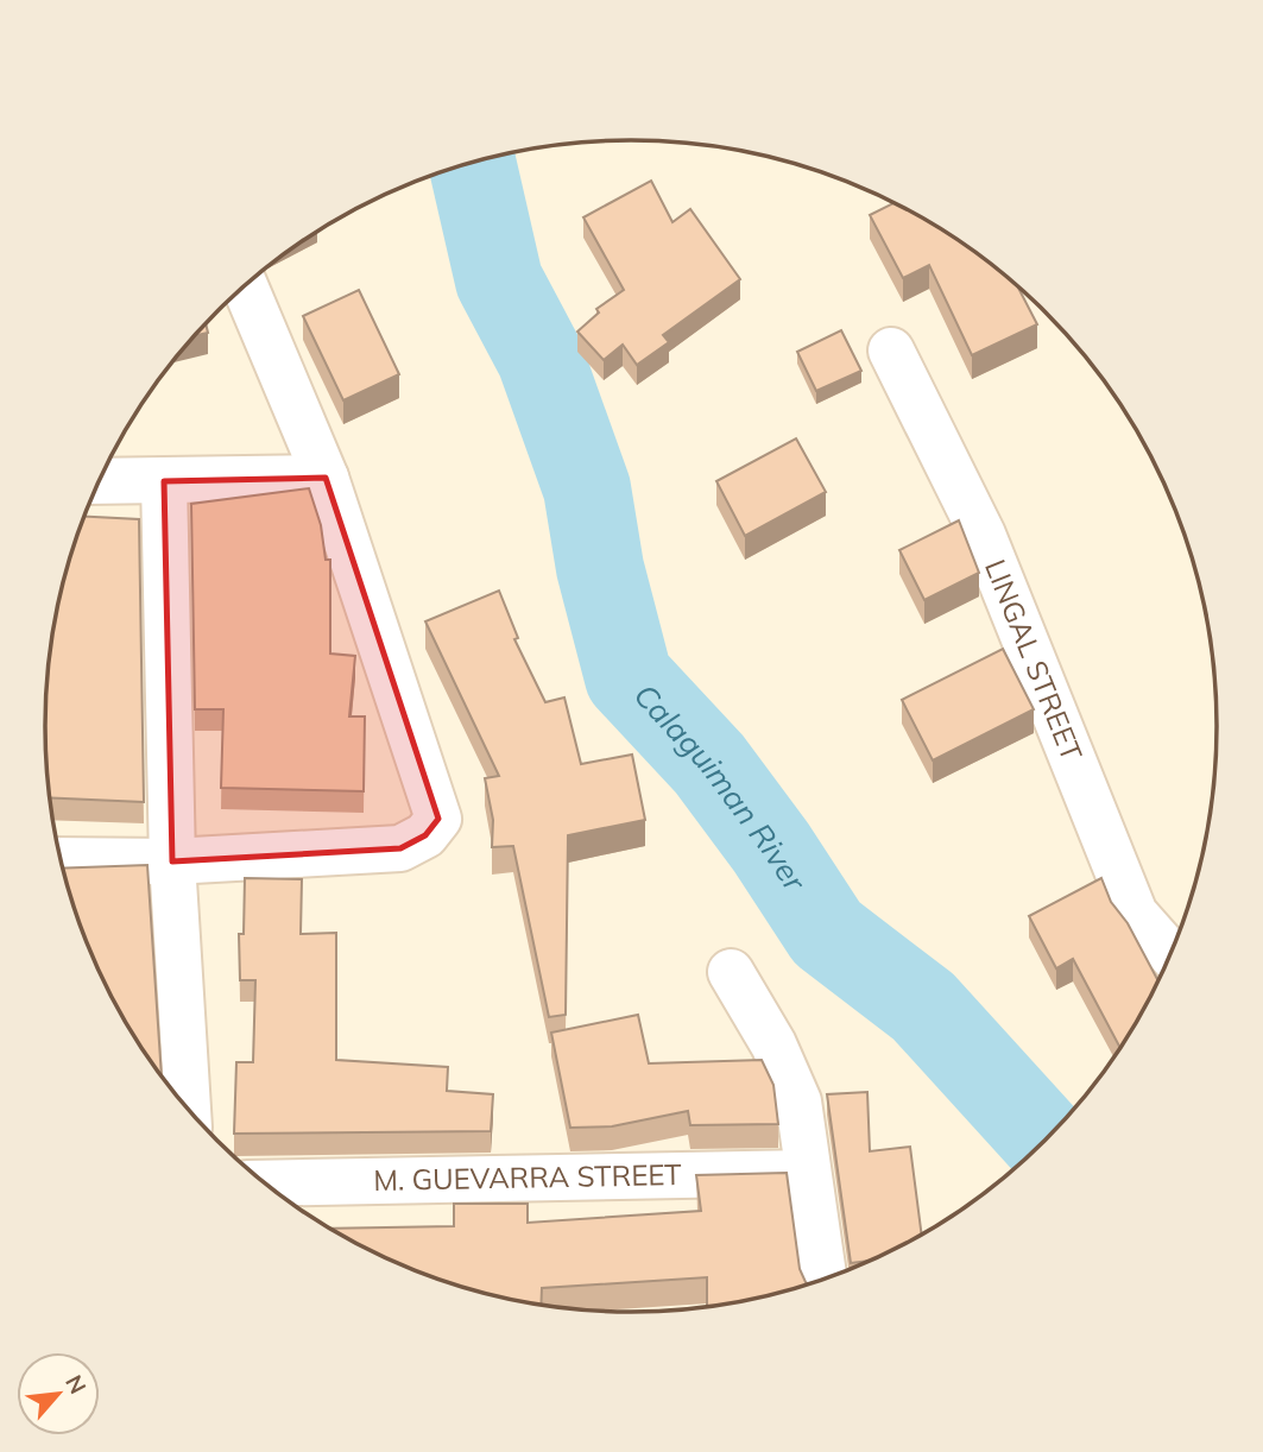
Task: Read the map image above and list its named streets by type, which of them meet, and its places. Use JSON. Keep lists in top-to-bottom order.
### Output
{
  "streets": {
    "street": ["LINGAL STREET", "M. GUEVARRA STREET"]
  },
  "water": ["Calaguiman River"],
  "north": "top right"
}
